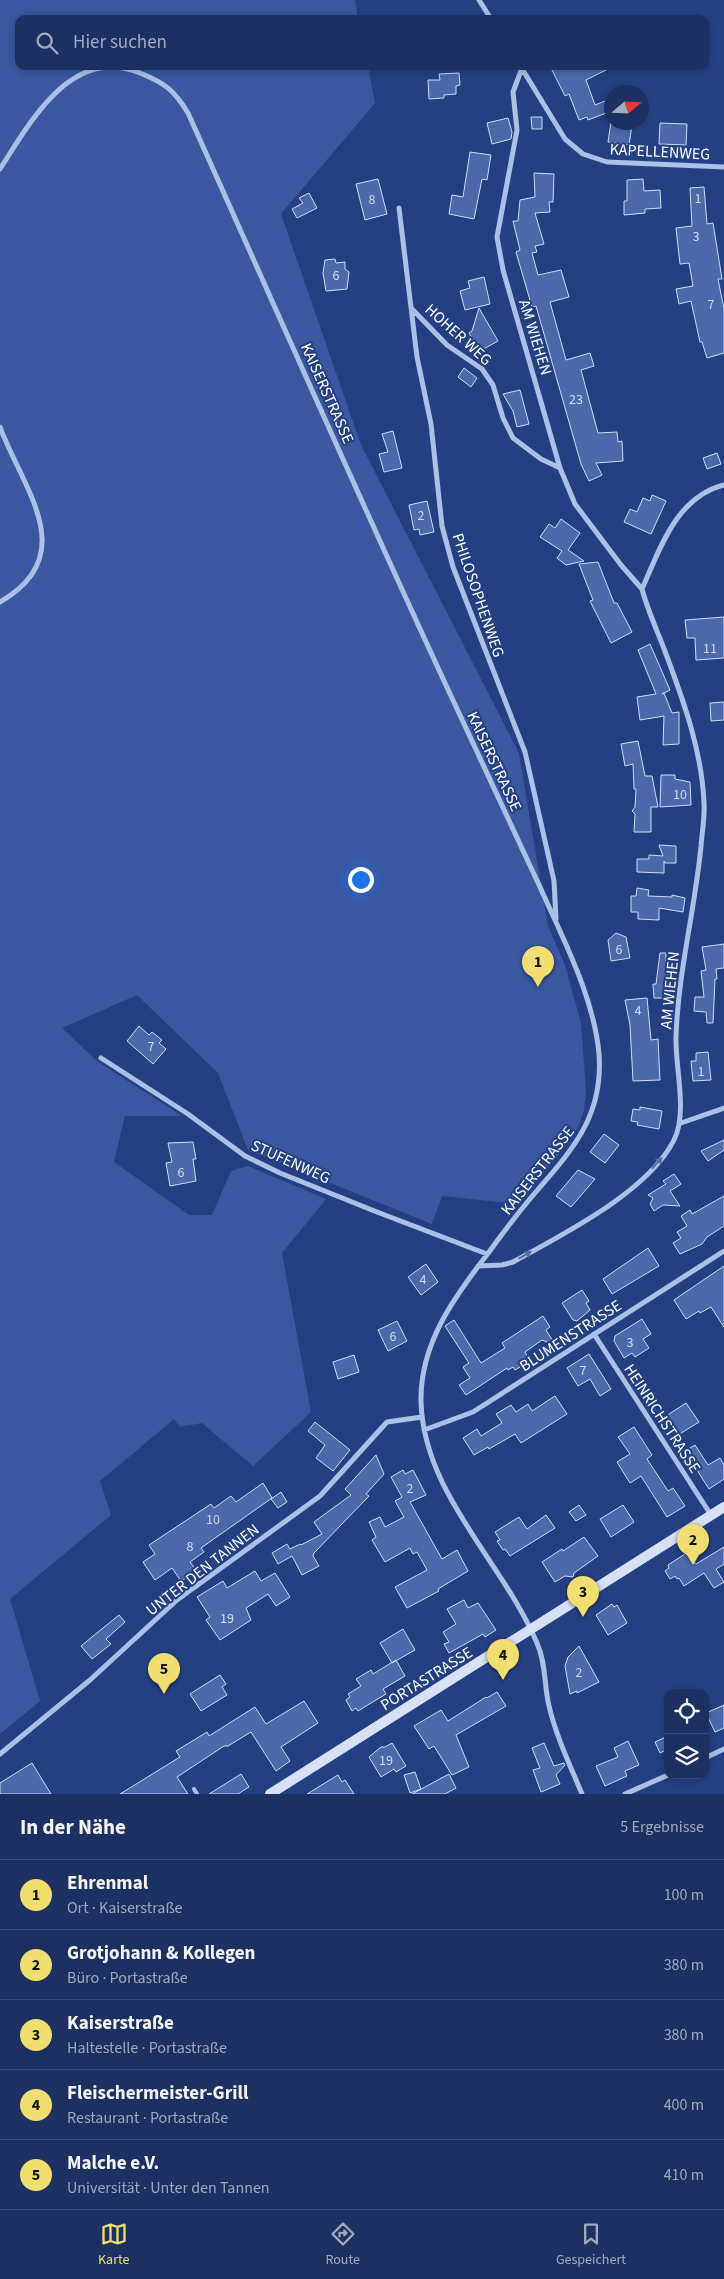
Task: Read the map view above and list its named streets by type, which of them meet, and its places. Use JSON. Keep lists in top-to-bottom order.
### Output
{
  "streets": {
    "main road": ["PORTASTRASSE"],
    "street": [
      "KAPELLENWEG",
      "HOHER WEG",
      "AM WIEHEN",
      "KAISERSTRASSE",
      "PHILOSOPHENWEG",
      "STUFENWEG",
      "BLUMENSTRASSE",
      "HEINRICHSTRASSE",
      "UNTER DEN TANNEN"
    ]
  },
  "crossings": [
    ["HOHER WEG", "AM WIEHEN"],
    ["HOHER WEG", "PHILOSOPHENWEG"],
    ["AM WIEHEN", "KAISERSTRASSE"],
    ["KAISERSTRASSE", "PHILOSOPHENWEG"],
    ["KAISERSTRASSE", "STUFENWEG"],
    ["KAISERSTRASSE", "BLUMENSTRASSE"],
    ["KAISERSTRASSE", "UNTER DEN TANNEN"],
    ["KAISERSTRASSE", "PORTASTRASSE"],
    ["BLUMENSTRASSE", "HEINRICHSTRASSE"],
    ["HEINRICHSTRASSE", "PORTASTRASSE"]
  ],
  "house_numbers": [
    "1",
    "8",
    "3",
    "6",
    "7",
    "23",
    "2",
    "11",
    "10",
    "6",
    "4",
    "7",
    "1",
    "6",
    "4",
    "6",
    "3",
    "7",
    "2",
    "10",
    "8",
    "19",
    "2",
    "19"
  ],
  "north": "right",
  "page": {
    "search": "Hier suchen",
    "pins": [
      "1",
      "2",
      "3",
      "4",
      "5"
    ],
    "heading": ["In der Nähe", "5 Ergebnisse"],
    "list": [
      {
        "mark": "1",
        "name": "Ehrenmal",
        "note": "Ort · Kaiserstraße",
        "value": "100 m"
      },
      {
        "mark": "2",
        "name": "Grotjohann & Kollegen",
        "note": "Büro · Portastraße",
        "value": "380 m"
      },
      {
        "mark": "3",
        "name": "Kaiserstraße",
        "note": "Haltestelle · Portastraße",
        "value": "380 m"
      },
      {
        "mark": "4",
        "name": "Fleischermeister-Grill",
        "note": "Restaurant · Portastraße",
        "value": "400 m"
      },
      {
        "mark": "5",
        "name": "Malche e.V.",
        "note": "Universität · Unter den Tannen",
        "value": "410 m"
      }
    ],
    "nav": ["Karte", "Route", "Gespeichert"]
  }
}
